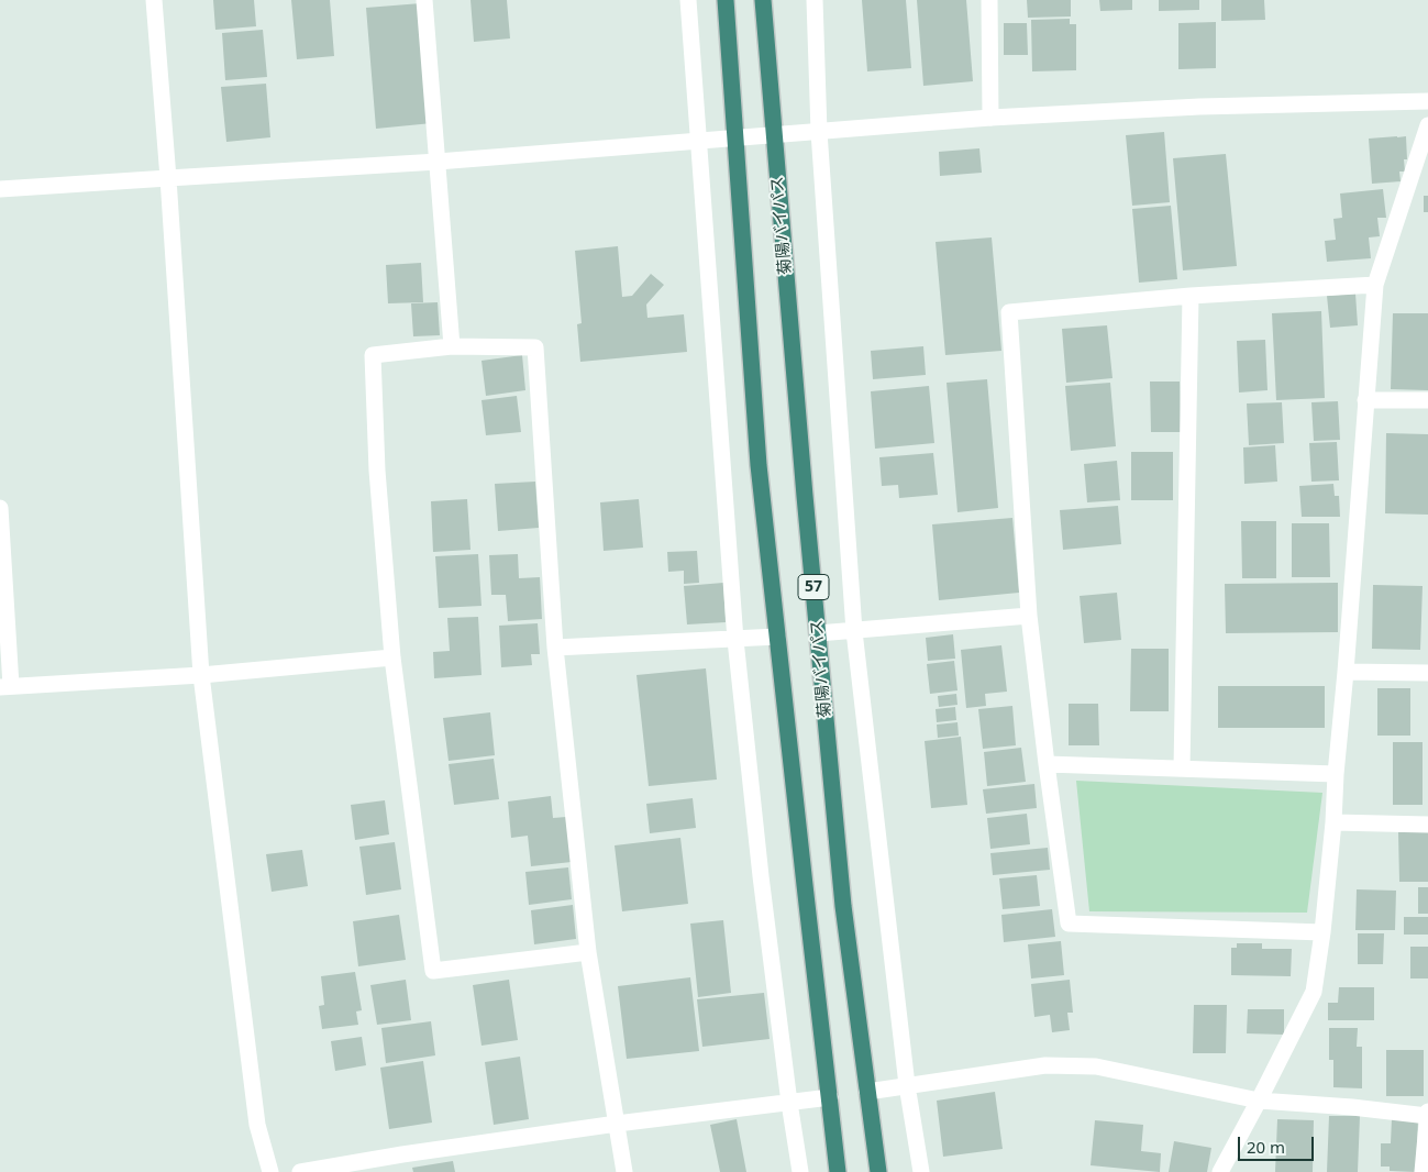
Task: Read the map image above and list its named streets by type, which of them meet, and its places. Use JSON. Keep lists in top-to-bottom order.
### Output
{
  "streets": {
    "highway": ["菊陽バイパス", "57"]
  },
  "scale_bar": "20 m"
}
